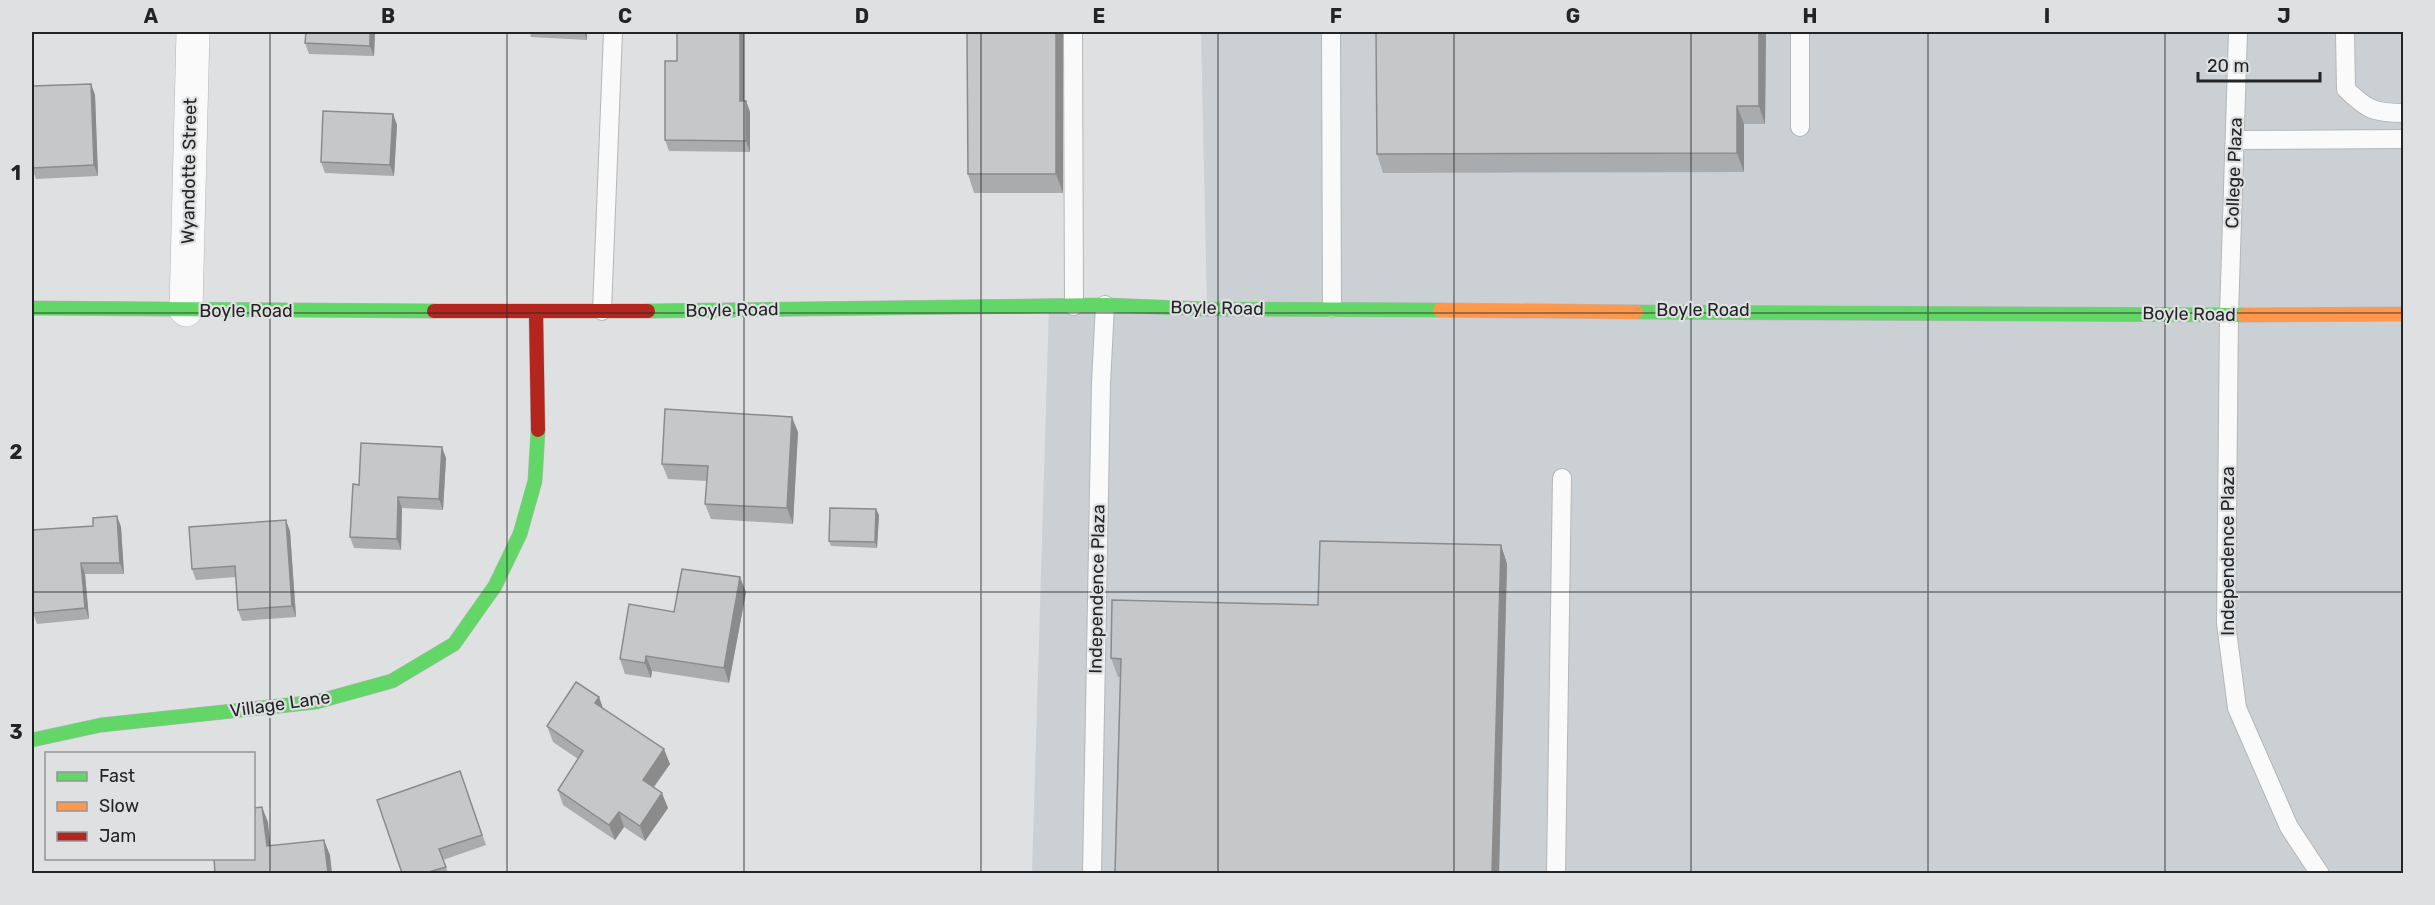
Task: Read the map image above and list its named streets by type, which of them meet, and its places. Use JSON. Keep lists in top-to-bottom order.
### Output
{
  "streets": {
    "street": ["Wyandotte Street", "Boyle Road", "Village Lane"],
    "lane": ["College Plaza", "Independence Plaza"]
  },
  "crossings": [
    ["Wyandotte Street", "Boyle Road"],
    ["College Plaza", "Boyle Road"],
    ["College Plaza", "Independence Plaza"],
    ["Boyle Road", "Independence Plaza"],
    ["Boyle Road", "Village Lane"]
  ],
  "legend": ["Fast", "Slow", "Jam"],
  "scale_bar": "20 m",
  "grid": {
    "columns": [
      "A",
      "B",
      "C",
      "D",
      "E",
      "F",
      "G",
      "H",
      "I",
      "J"
    ],
    "rows": ["1", "2", "3"]
  }
}
